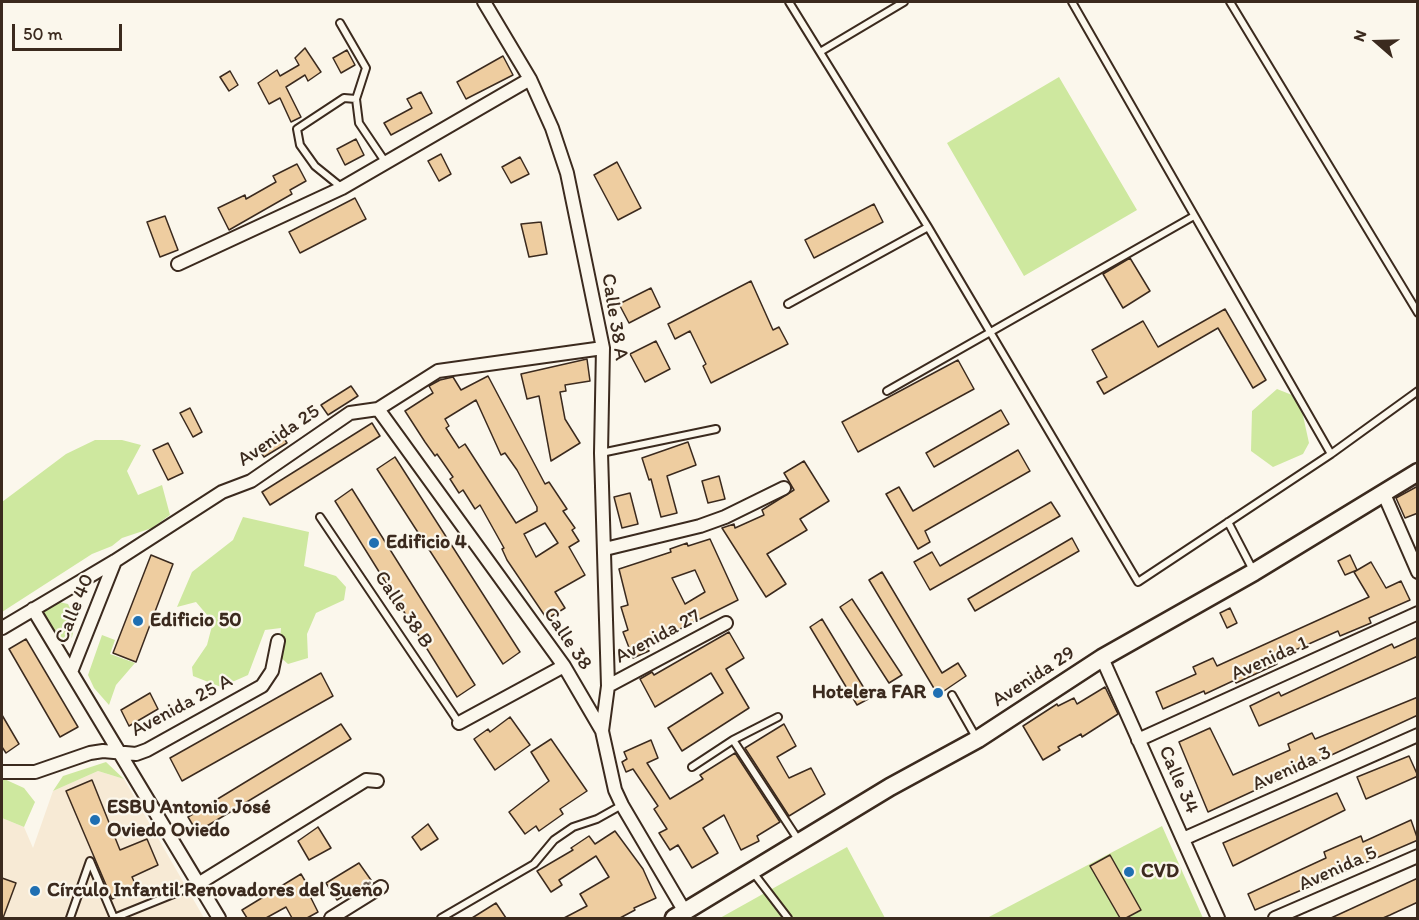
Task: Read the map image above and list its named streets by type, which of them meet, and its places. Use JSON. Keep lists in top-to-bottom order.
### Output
{
  "streets": {
    "main road": ["Avenida 29"],
    "street": [
      "Calle 38 A",
      "Avenida 25",
      "Calle 40",
      "Avenida 27",
      "Calle 38",
      "Avenida 1",
      "Avenida 25 A",
      "Avenida 3",
      "Calle 34",
      "Avenida 5"
    ],
    "lane": ["Calle 38 B"]
  },
  "crossings": [
    ["Calle 38 A", "Avenida 25"],
    ["Calle 38 A", "Avenida 27"],
    ["Calle 38 A", "Calle 38"],
    ["Avenida 25", "Calle 40"],
    ["Avenida 25", "Calle 38"],
    ["Calle 40", "Avenida 25 A"],
    ["Calle 38", "Avenida 29"],
    ["Avenida 1", "Calle 34"],
    ["Avenida 29", "Calle 34"],
    ["Avenida 3", "Calle 34"]
  ],
  "places": [
    "Edificio 4",
    "Edificio 50",
    "Hotelera FAR",
    "ESBU Antonio José Oviedo Oviedo",
    "CVD",
    "Círculo Infantil Renovadores del Sueño"
  ],
  "scale_bar": "50 m",
  "north": "left"
}
